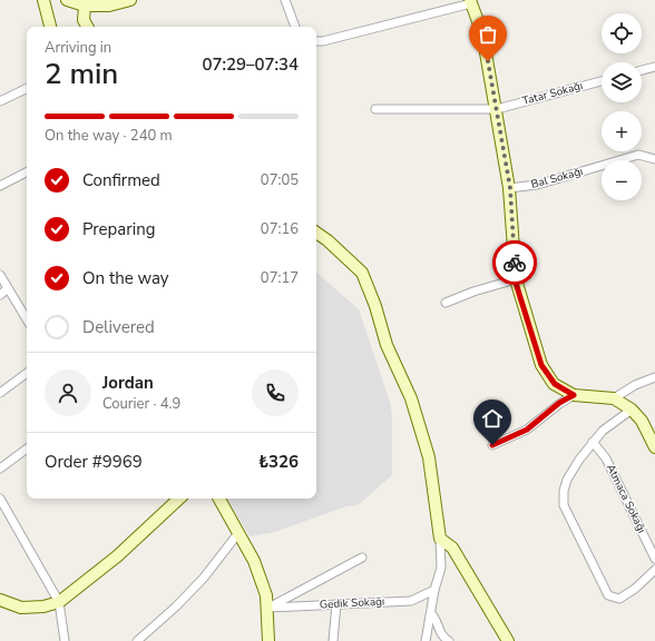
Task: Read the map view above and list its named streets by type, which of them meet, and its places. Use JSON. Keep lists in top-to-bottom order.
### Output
{
  "streets": {
    "street": [
      "Tatar Sokağı",
      "Bal Sokağı",
      "Atmaca Sokağı",
      "Gedik Sokağı"
    ]
  },
  "page": {
    "map_buttons": ["+", "−"],
    "heading": ["2 min", "Arriving in", "07:29–07:34"],
    "panel": [
      "Jordan",
      "Courier · 4.9",
      "Order #9969",
      "₺326"
    ],
    "bar": "On the way · 240 m",
    "list": [
      ["Confirmed", "07:05"],
      ["Preparing", "07:16"],
      ["On the way", "07:17"],
      "Delivered"
    ]
  }
}
